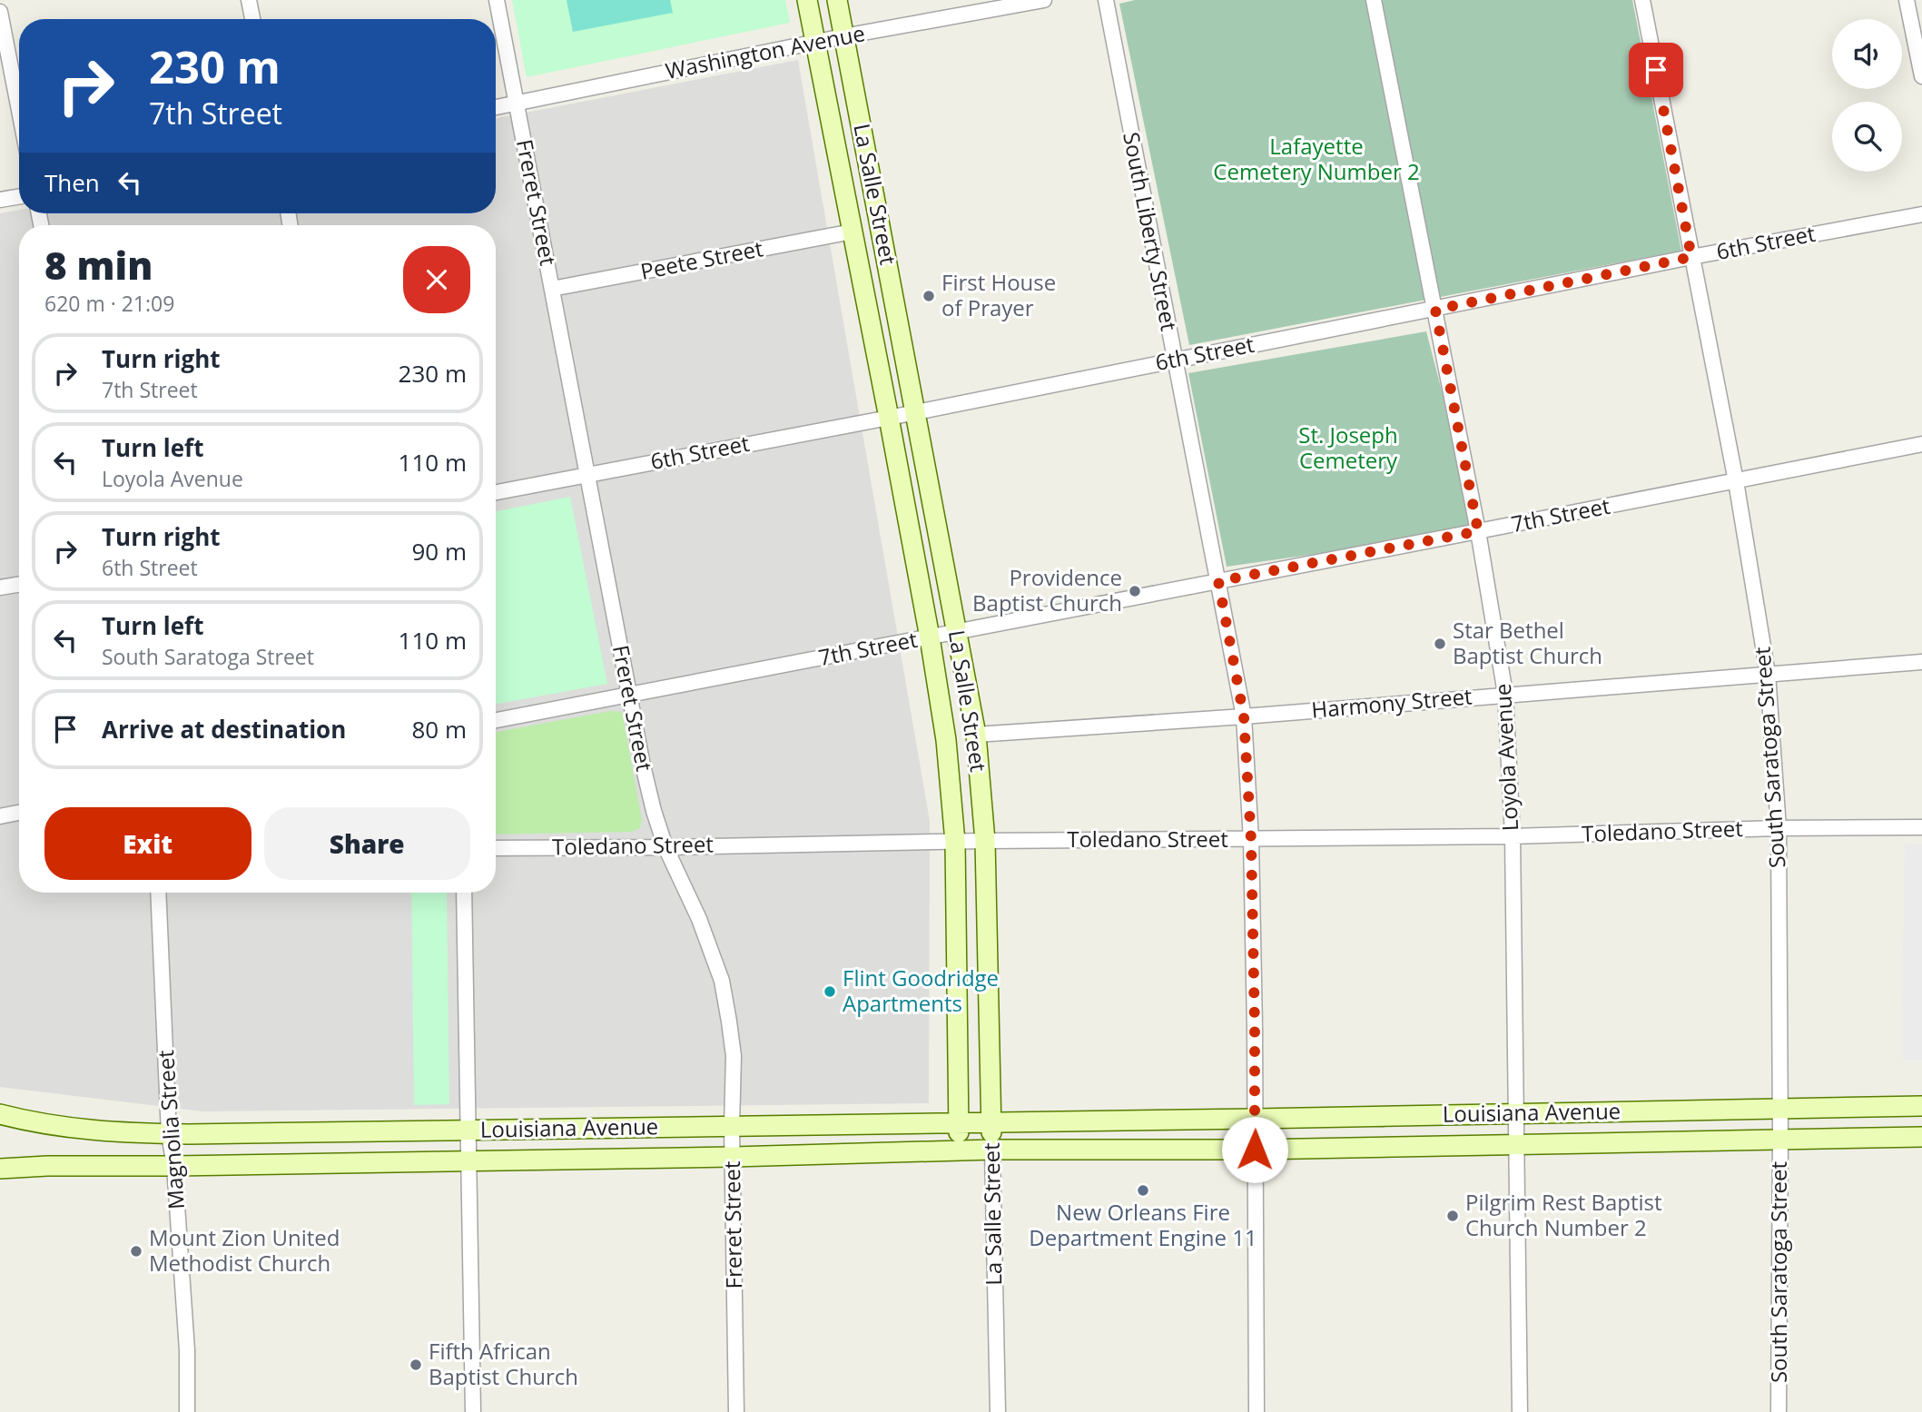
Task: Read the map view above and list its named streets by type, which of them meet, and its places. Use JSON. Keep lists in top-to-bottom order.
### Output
{
  "streets": {
    "street": [
      "Washington Avenue",
      "La Salle Street",
      "Freret Street",
      "South Liberty Street",
      "6th Street",
      "Peete Street",
      "7th Street",
      "Harmony Street",
      "Loyola Avenue",
      "South Saratoga Street",
      "Toledano Street",
      "Louisiana Avenue",
      "Magnolia Street"
    ]
  },
  "crossings": [
    ["Washington Avenue", "La Salle Street"],
    ["Washington Avenue", "Freret Street"],
    ["La Salle Street", "6th Street"],
    ["La Salle Street", "Peete Street"],
    ["La Salle Street", "7th Street"],
    ["La Salle Street", "Harmony Street"],
    ["La Salle Street", "Toledano Street"],
    ["La Salle Street", "Louisiana Avenue"],
    ["Freret Street", "6th Street"],
    ["Freret Street", "Peete Street"],
    ["Freret Street", "7th Street"],
    ["Freret Street", "Toledano Street"],
    ["Freret Street", "Louisiana Avenue"],
    ["South Liberty Street", "6th Street"],
    ["South Liberty Street", "7th Street"],
    ["South Liberty Street", "Harmony Street"],
    ["South Liberty Street", "Toledano Street"],
    ["South Liberty Street", "Louisiana Avenue"],
    ["6th Street", "Loyola Avenue"],
    ["6th Street", "South Saratoga Street"],
    ["7th Street", "Loyola Avenue"],
    ["7th Street", "South Saratoga Street"],
    ["Harmony Street", "Loyola Avenue"],
    ["Harmony Street", "South Saratoga Street"],
    ["Loyola Avenue", "Toledano Street"],
    ["Loyola Avenue", "Louisiana Avenue"],
    ["South Saratoga Street", "Toledano Street"],
    ["South Saratoga Street", "Louisiana Avenue"],
    ["Louisiana Avenue", "Magnolia Street"]
  ],
  "parks": ["Lafayette Cemetery Number 2", "St. Joseph Cemetery"],
  "places": [
    "First House of Prayer",
    "Providence Baptist Church",
    "Star Bethel Baptist Church",
    "Flint Goodridge Apartments",
    "New Orleans Fire Department Engine 11",
    "Pilgrim Rest Baptist Church Number 2",
    "Mount Zion United Methodist Church",
    "Fifth African Baptist Church"
  ],
  "page": {
    "turn": ["230 m", "7th Street"],
    "then": "Then",
    "heading": ["8 min", "620 m · 21:09"],
    "list": [
      {
        "name": "Turn right",
        "note": "7th Street",
        "value": "230 m"
      },
      {
        "name": "Turn left",
        "note": "Loyola Avenue",
        "value": "110 m"
      },
      {
        "name": "Turn right",
        "note": "6th Street",
        "value": "90 m"
      },
      {
        "name": "Turn left",
        "note": "South Saratoga Street",
        "value": "110 m"
      },
      {
        "name": "Arrive at destination",
        "value": "80 m"
      }
    ],
    "buttons": ["Exit", "Share"]
  }
}
